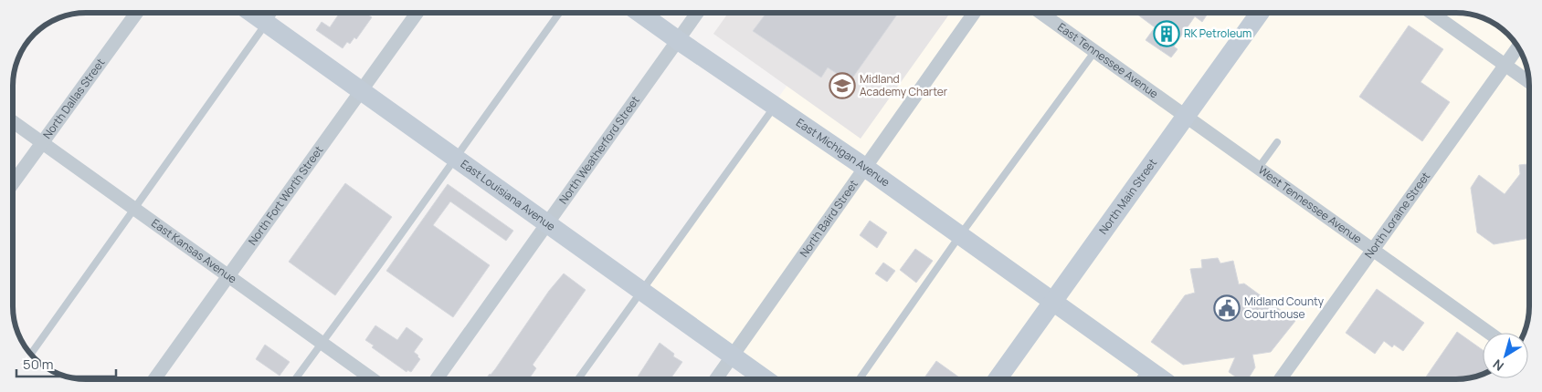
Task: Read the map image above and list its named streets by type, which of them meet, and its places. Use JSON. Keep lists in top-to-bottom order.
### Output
{
  "streets": {
    "street": [
      "East Tennessee Avenue",
      "North Dallas Street",
      "North Weatherford Street",
      "East Michigan Avenue",
      "North Fort Worth Street",
      "East Louisiana Avenue",
      "North Main Street",
      "West Tennessee Avenue",
      "North Loraine Street",
      "North Baird Street",
      "East Kansas Avenue"
    ]
  },
  "crossings": [
    ["East Tennessee Avenue", "North Main Street"],
    ["East Tennessee Avenue", "West Tennessee Avenue"],
    ["North Dallas Street", "East Kansas Avenue"],
    ["North Weatherford Street", "East Michigan Avenue"],
    ["North Weatherford Street", "East Louisiana Avenue"],
    ["East Michigan Avenue", "North Main Street"],
    ["East Michigan Avenue", "North Baird Street"],
    ["North Fort Worth Street", "East Louisiana Avenue"],
    ["North Fort Worth Street", "East Kansas Avenue"],
    ["East Louisiana Avenue", "North Baird Street"],
    ["North Main Street", "West Tennessee Avenue"],
    ["West Tennessee Avenue", "North Loraine Street"]
  ],
  "places": {
    "building": ["RK Petroleum"],
    "school or university": ["Midland Academy Charter"],
    "public building": ["Midland County Courthouse"]
  },
  "scale_bar": "50 m",
  "north": "bottom left"
}
